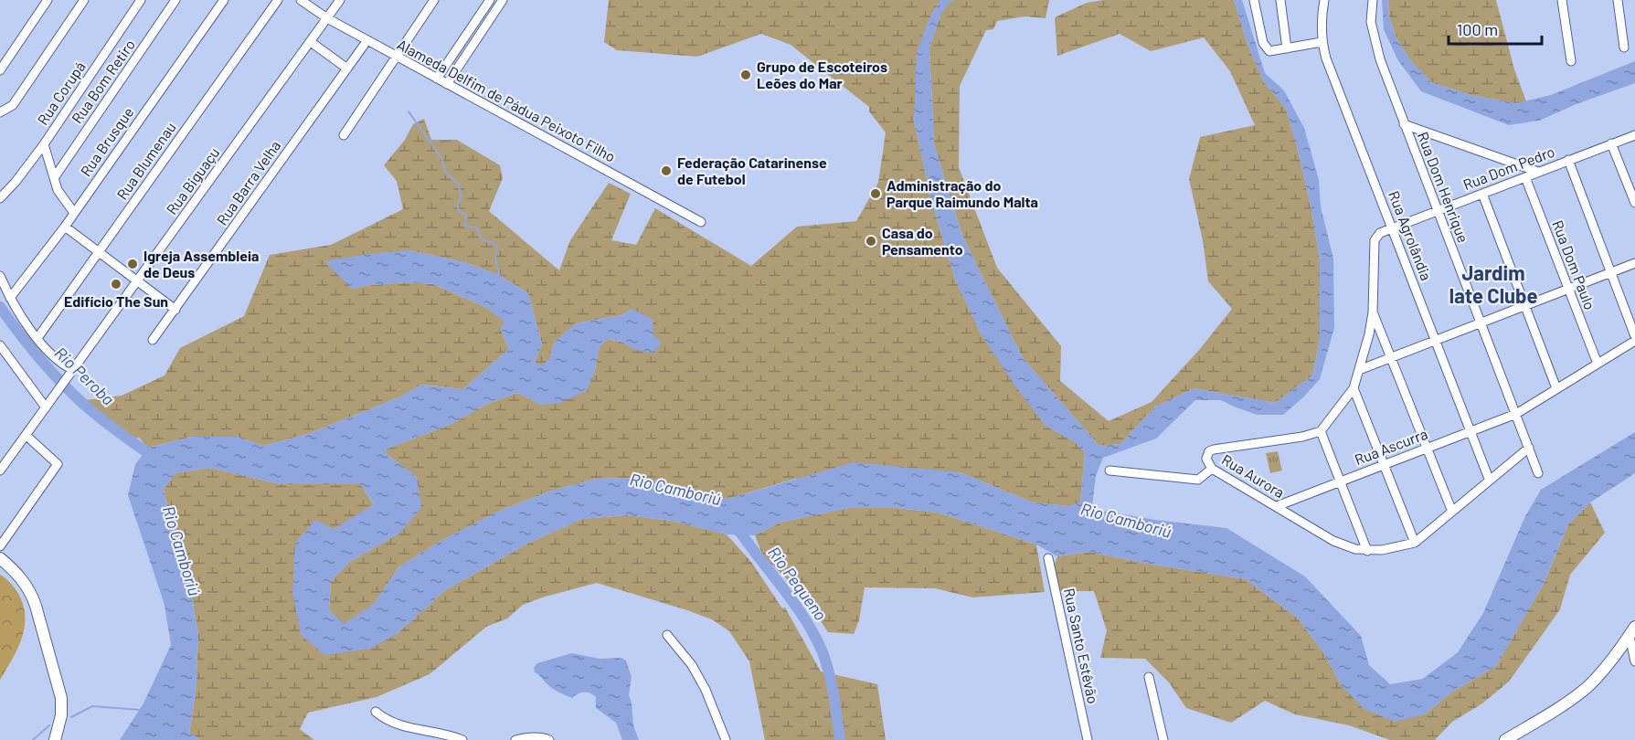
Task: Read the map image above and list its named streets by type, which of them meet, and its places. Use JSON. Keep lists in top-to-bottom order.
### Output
{
  "streets": {
    "street": [
      "Rua Bom Retiro",
      "Rua Corupá",
      "Alameda Delfim de Pádua Peixoto Filho",
      "Rua Brusque",
      "Rua Blumenau",
      "Rua Dom Pedro",
      "Rua Biguaçu",
      "Rua Barra Velha",
      "Rua Dom Henrique",
      "Rua Agrolândia",
      "Rua Dom Paulo",
      "Rua Ascurra",
      "Rua Aurora",
      "Rua Santo Estêvão"
    ]
  },
  "crossings": [
    ["Alameda Delfim de Pádua Peixoto Filho", "Rua Biguaçu"],
    ["Alameda Delfim de Pádua Peixoto Filho", "Rua Barra Velha"],
    ["Rua Dom Pedro", "Rua Dom Henrique"],
    ["Rua Dom Pedro", "Rua Agrolândia"],
    ["Rua Dom Pedro", "Rua Dom Paulo"],
    ["Rua Dom Henrique", "Rua Ascurra"],
    ["Rua Dom Henrique", "Rua Aurora"],
    ["Rua Agrolândia", "Rua Ascurra"],
    ["Rua Agrolândia", "Rua Aurora"],
    ["Rua Ascurra", "Rua Aurora"]
  ],
  "districts": ["Jardim Iate Clube"],
  "water": ["Rio Peroba", "Rio Camboriú", "Rio Pequeno"],
  "places": [
    "Grupo de Escoteiros Leões do Mar",
    "Federação Catarinense de Futebol",
    "Administração do Parque Raimundo Malta",
    "Casa do Pensamento",
    "Igreja Assembleia de Deus",
    "Edifício The Sun"
  ],
  "scale_bar": "100 m"
}
